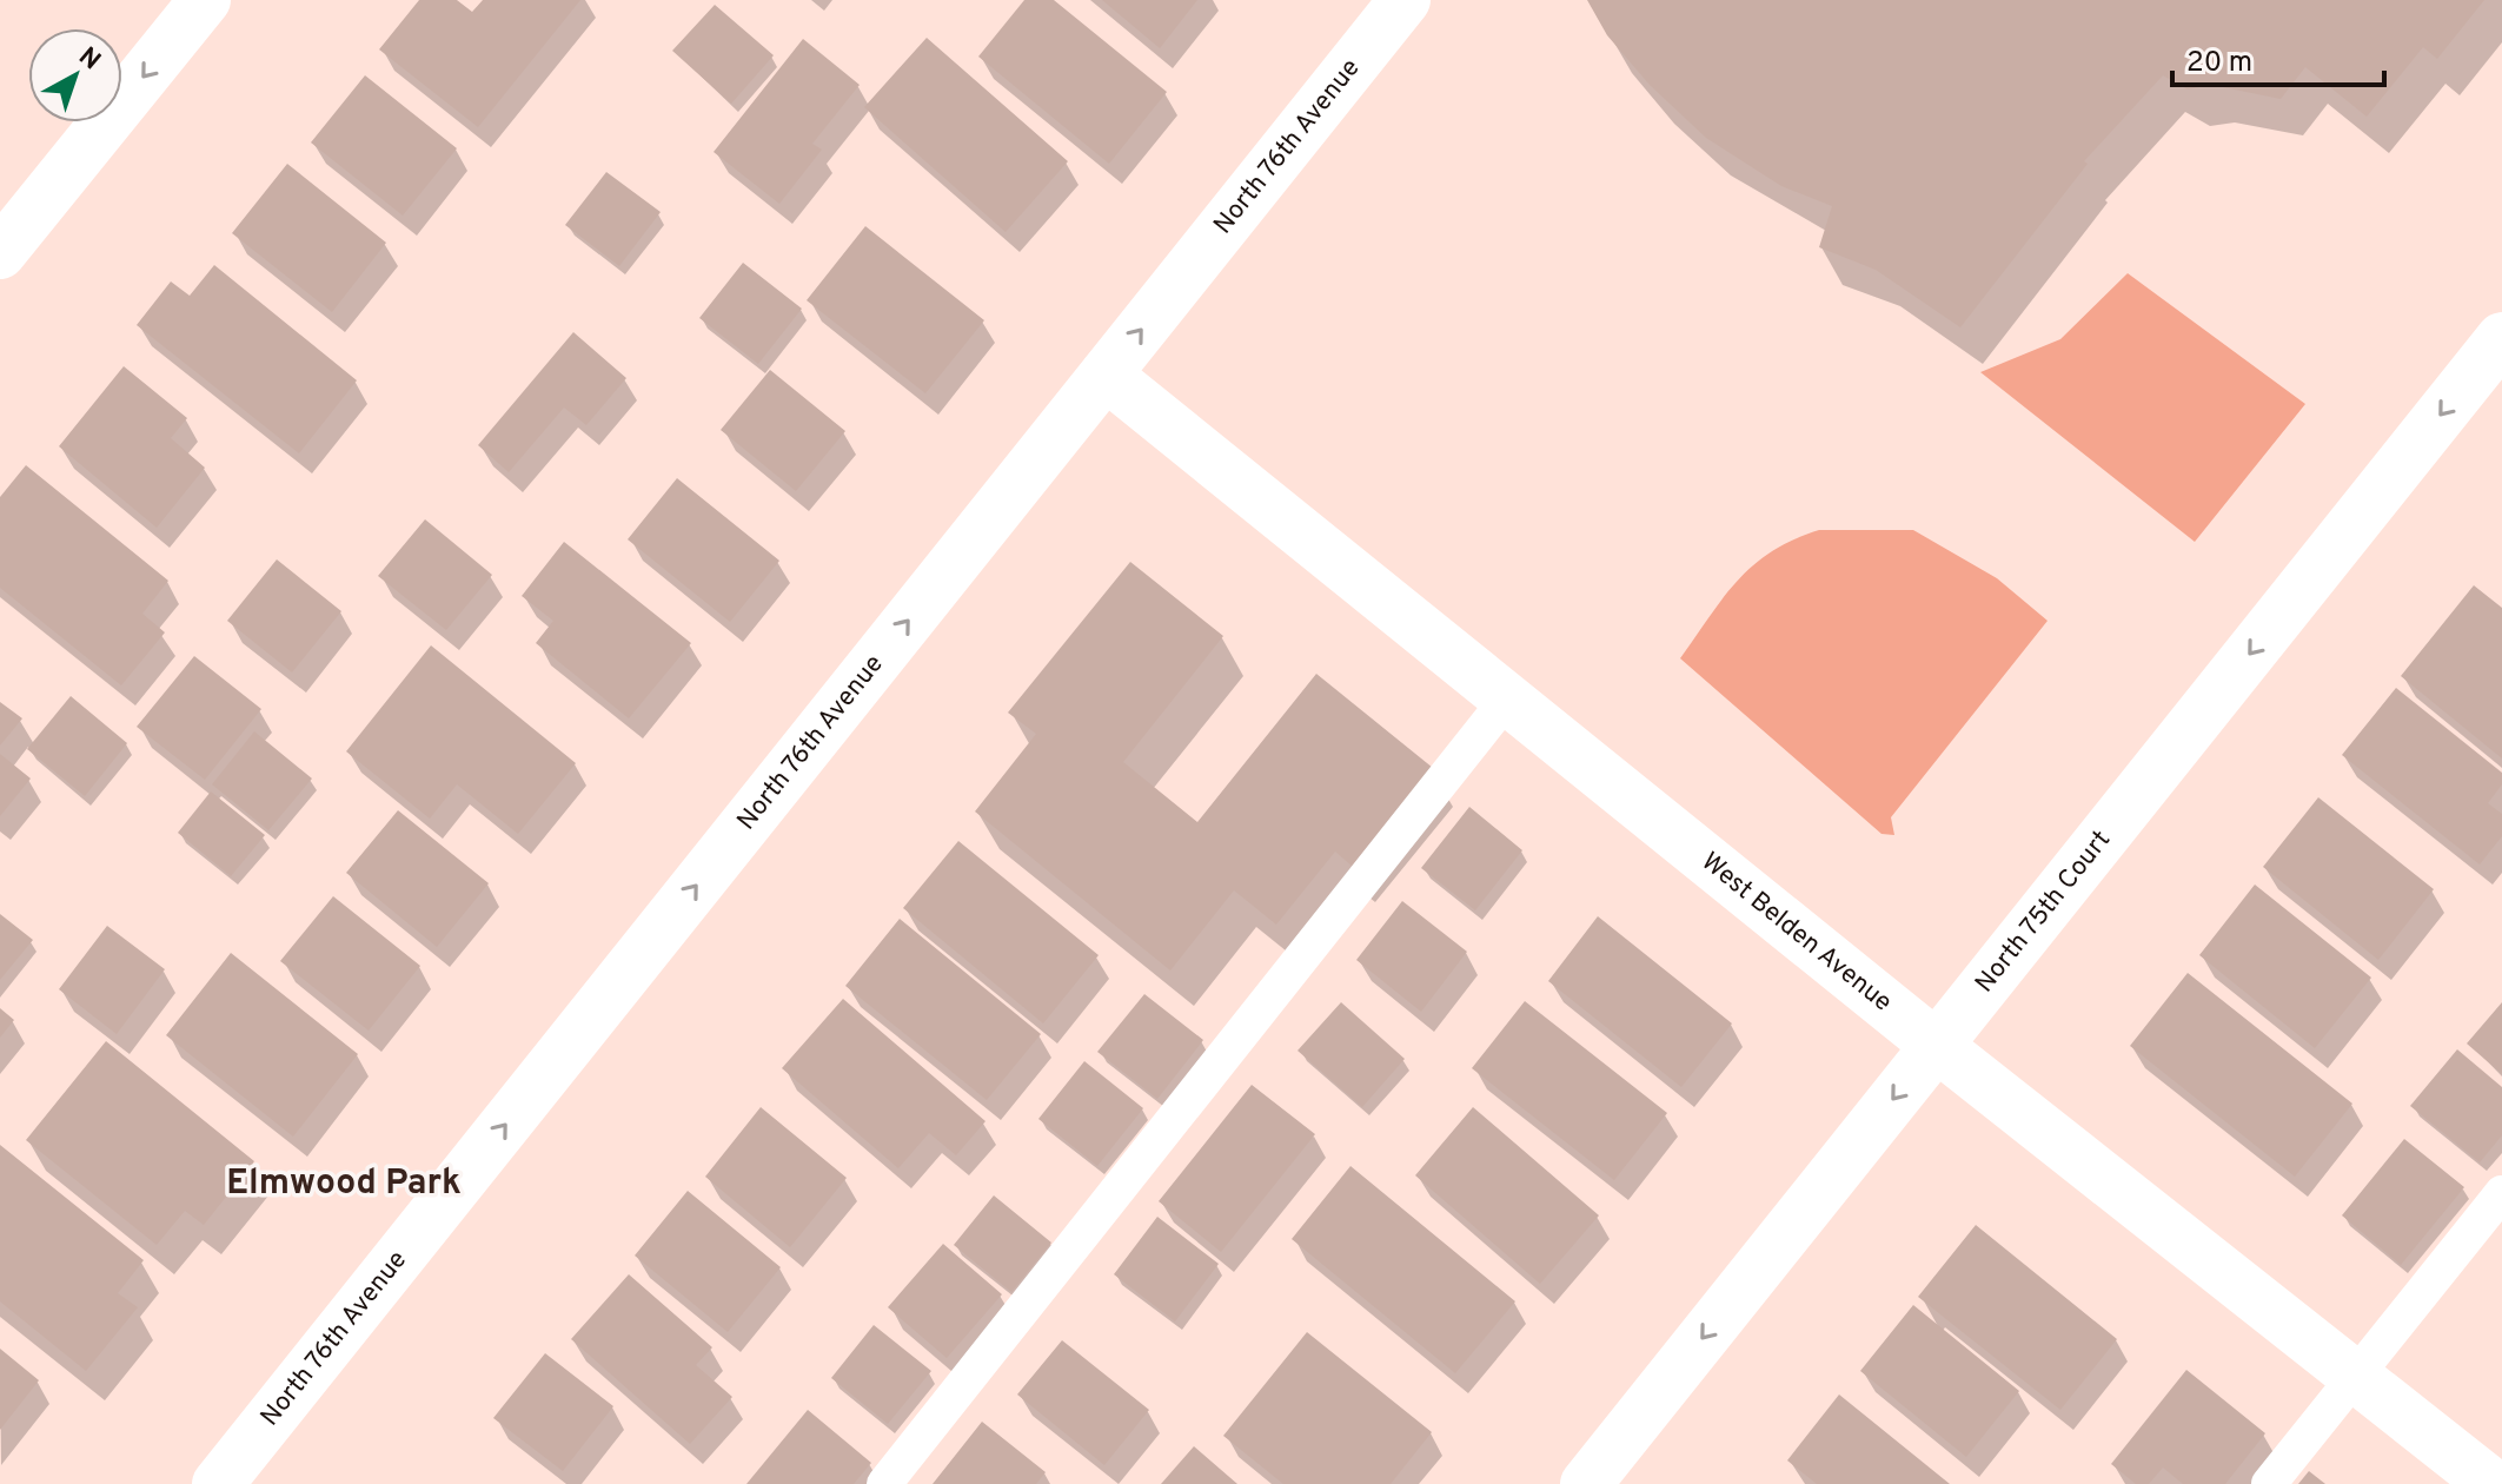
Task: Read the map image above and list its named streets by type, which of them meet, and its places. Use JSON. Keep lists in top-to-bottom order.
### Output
{
  "streets": {
    "street": ["North 76th Avenue", "North 75th Court", "West Belden Avenue"]
  },
  "crossings": [
    ["North 76th Avenue", "West Belden Avenue"],
    ["North 75th Court", "West Belden Avenue"]
  ],
  "one_way": ["North 76th Avenue", "North 75th Court"],
  "districts": ["Elmwood Park"],
  "scale_bar": "20 m",
  "north": "top right"
}
